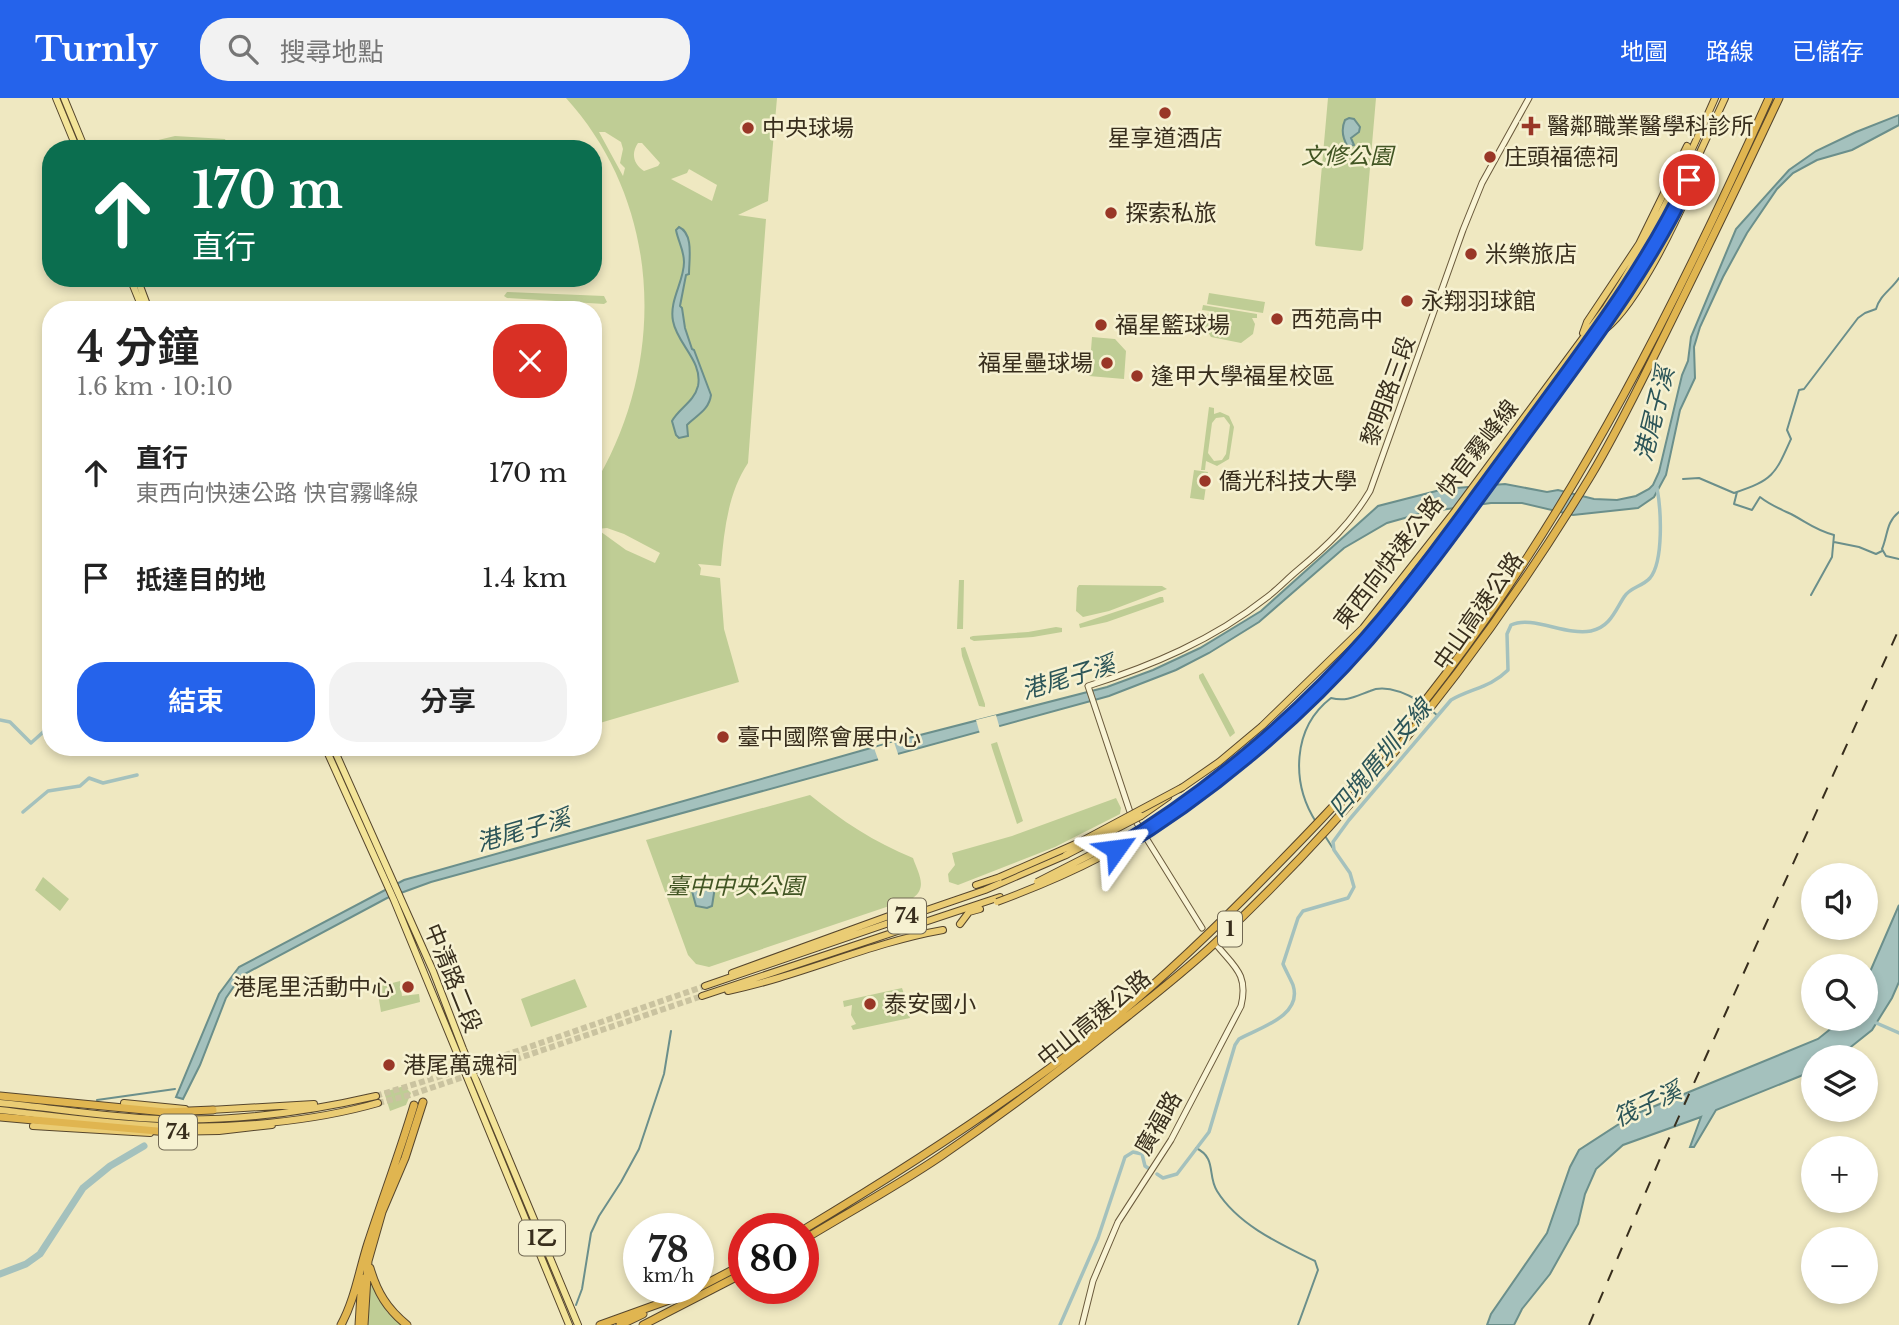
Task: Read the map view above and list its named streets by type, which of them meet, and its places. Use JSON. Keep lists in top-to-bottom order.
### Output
{
  "streets": {
    "highway": [
      "東西向快速公路 快官霧峰線",
      "中山高速公路",
      "74",
      "1"
    ],
    "main road": [
      "黎明路三段",
      "中清路二段",
      "廣福路",
      "1乙"
    ]
  },
  "crossings": [
    ["中清路二段", "1乙"]
  ],
  "water": ["港尾子溪", "四塊厝圳支線", "筏子溪"],
  "parks": ["文修公園", "臺中中央公園"],
  "places": {
    "other": [
      "星享道酒店",
      "中央球場",
      "庄頭福德祠",
      "探索私旅",
      "米樂旅店",
      "永翔羽球館",
      "西苑高中",
      "福星籃球場",
      "福星壘球場",
      "逢甲大學福星校區",
      "僑光科技大學",
      "臺中國際會展中心",
      "港尾里活動中心",
      "泰安國小",
      "港尾萬魂祠"
    ],
    "health": ["醫鄰職業醫學科診所"]
  },
  "page": {
    "header": "Turnly",
    "search": "搜尋地點",
    "nav": ["地圖", "路線", "已儲存"],
    "turn": ["170 m", "直行"],
    "heading": ["4 分鐘", "1.6 km · 10:10"],
    "list": [
      {
        "name": "直行",
        "note": "東西向快速公路 快官霧峰線",
        "value": "170 m"
      },
      {
        "name": "抵達目的地",
        "value": "1.4 km"
      }
    ],
    "buttons": ["結束", "分享"],
    "map_buttons": ["+", "−"],
    "speed": "78 km/h",
    "limit": "80"
  }
}
